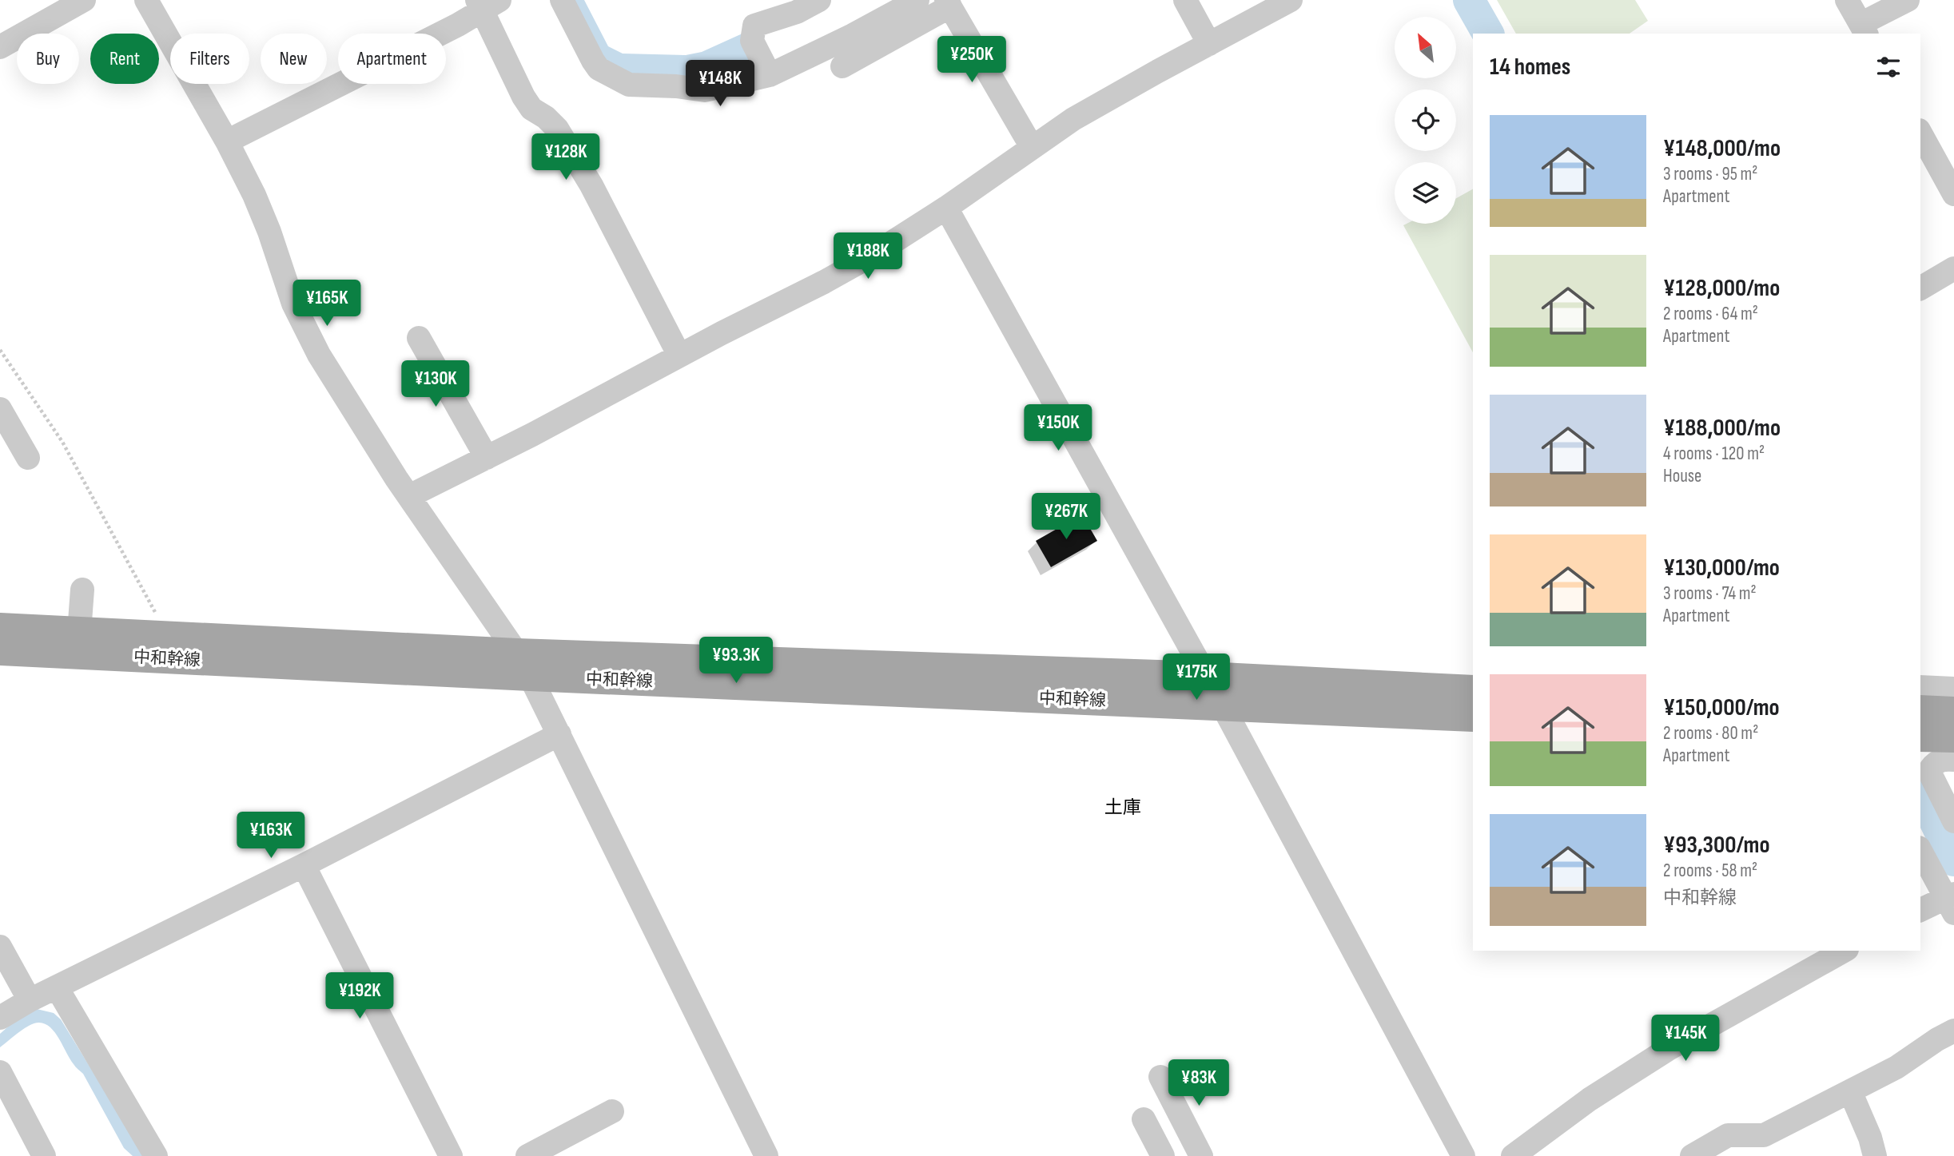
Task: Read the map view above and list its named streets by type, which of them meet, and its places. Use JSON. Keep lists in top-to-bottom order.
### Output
{
  "streets": {
    "main road": ["中和幹線"]
  },
  "districts": ["土庫"],
  "north": "top left",
  "page": {
    "chip": [
      "Buy",
      "Rent",
      "Filters",
      "New",
      "Apartment"
    ],
    "heading": "14 homes",
    "price": [
      "¥250K",
      "¥148K",
      "¥128K",
      "¥188K",
      "¥165K",
      "¥130K",
      "¥150K",
      "¥267K",
      "¥93.3K",
      "¥175K",
      "¥163K",
      "¥192K",
      "¥145K",
      "¥83K"
    ],
    "list": [
      {
        "name": "¥148,000/mo",
        "note": "3 rooms · 95 m² · Apartment"
      },
      {
        "name": "¥128,000/mo",
        "note": "2 rooms · 64 m² · Apartment"
      },
      {
        "name": "¥188,000/mo",
        "note": "4 rooms · 120 m² · House"
      },
      {
        "name": "¥130,000/mo",
        "note": "3 rooms · 74 m² · Apartment"
      },
      {
        "name": "¥150,000/mo",
        "note": "2 rooms · 80 m² · Apartment"
      },
      {
        "name": "¥93,300/mo",
        "note": "2 rooms · 58 m² · 中和幹線"
      }
    ]
  }
}
